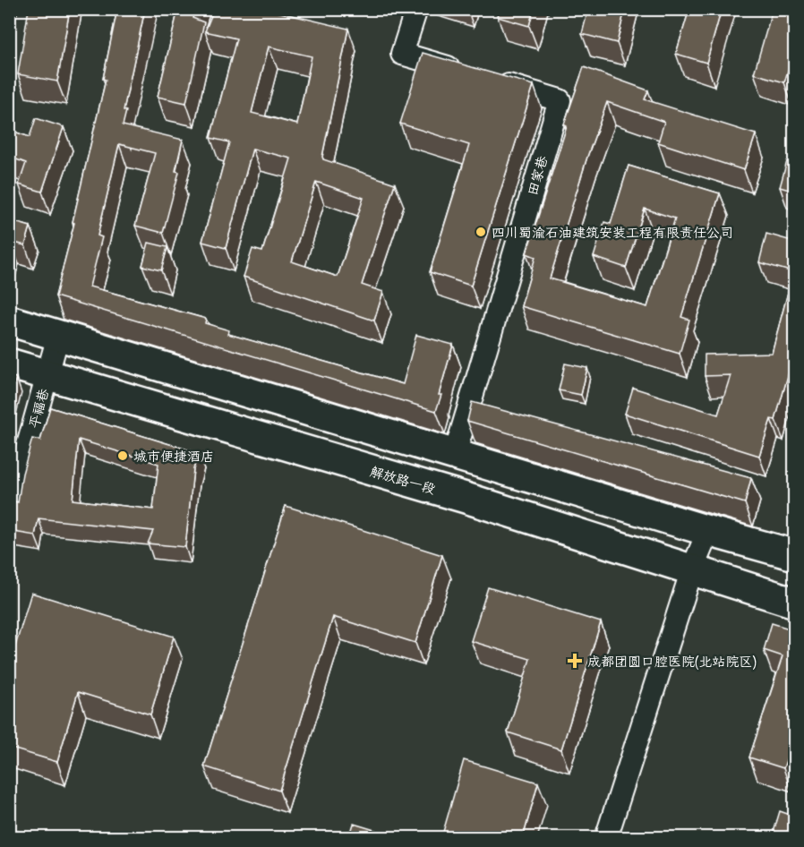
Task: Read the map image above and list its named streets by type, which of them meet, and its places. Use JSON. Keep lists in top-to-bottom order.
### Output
{
  "streets": {
    "main road": ["解放路一段"],
    "street": ["田家巷", "平福巷"]
  },
  "crossings": [
    ["平福巷", "解放路一段"]
  ],
  "places": {
    "other": ["四川蜀渝石油建筑安装工程有限责任公司", "城市便捷酒店"],
    "health": ["成都团圆口腔医院(北站院区)"]
  }
}
